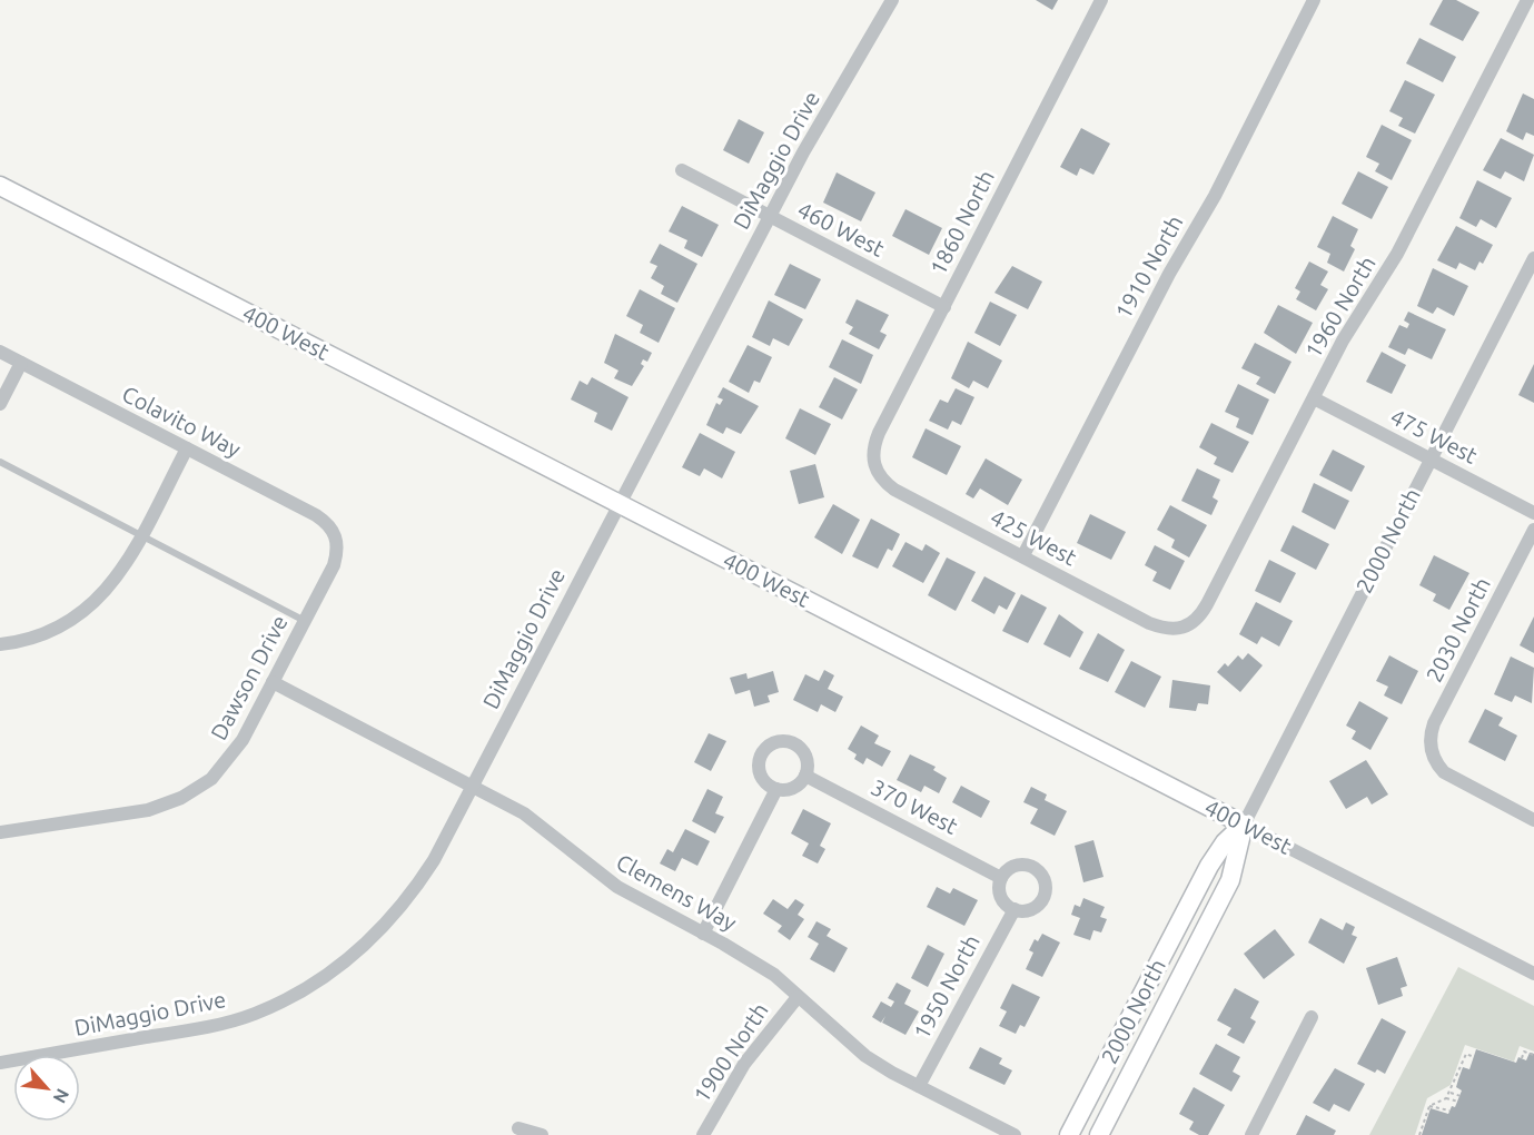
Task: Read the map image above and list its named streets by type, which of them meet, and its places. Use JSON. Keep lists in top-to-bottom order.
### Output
{
  "streets": {
    "street": [
      "DiMaggio Drive",
      "1860 North",
      "460 West",
      "1910 North",
      "1960 North",
      "400 West",
      "Colavito Way",
      "475 West",
      "425 West",
      "2000 North",
      "2030 North",
      "Dawson Drive",
      "370 West",
      "Clemens Way",
      "1950 North",
      "1900 North"
    ]
  },
  "crossings": [
    ["DiMaggio Drive", "460 West"],
    ["DiMaggio Drive", "400 West"],
    ["DiMaggio Drive", "Clemens Way"],
    ["1860 North", "460 West"],
    ["1860 North", "425 West"],
    ["1910 North", "425 West"],
    ["1960 North", "475 West"],
    ["1960 North", "425 West"],
    ["400 West", "2000 North"],
    ["Colavito Way", "Dawson Drive"],
    ["475 West", "2000 North"],
    ["Dawson Drive", "Clemens Way"],
    ["370 West", "1950 North"],
    ["Clemens Way", "1950 North"],
    ["Clemens Way", "1900 North"]
  ],
  "north": "bottom right"
}
